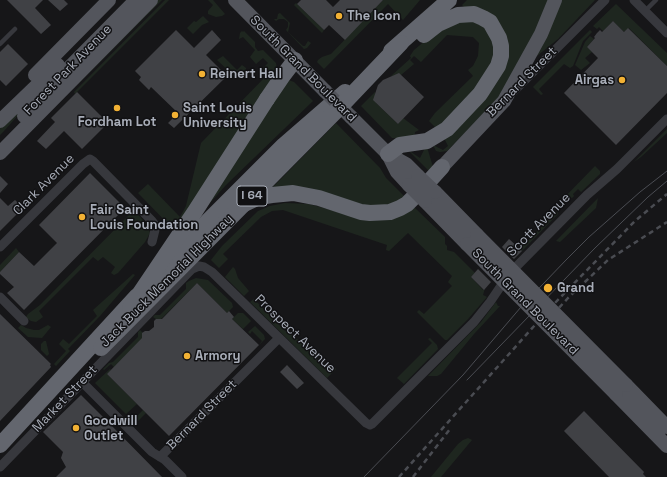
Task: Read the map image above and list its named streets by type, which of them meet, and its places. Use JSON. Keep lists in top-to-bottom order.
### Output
{
  "streets": {
    "highway": ["I 64", "Jack Buck Memorial Highway"],
    "main road": ["South Grand Boulevard", "Forest Park Avenue", "Bernard Street"],
    "street": [
      "Clark Avenue",
      "Scott Avenue",
      "Prospect Avenue",
      "Market Street"
    ]
  },
  "crossings": [
    ["Bernard Street", "Prospect Avenue"],
    ["Scott Avenue", "Prospect Avenue"],
    ["Prospect Avenue", "Market Street"]
  ],
  "places": [
    "The Icon",
    "Reinert Hall",
    "Airgas",
    "Fordham Lot",
    "Saint Louis University",
    "Fair Saint Louis Foundation",
    "Grand",
    "Armory",
    "Goodwill Outlet"
  ]
}
